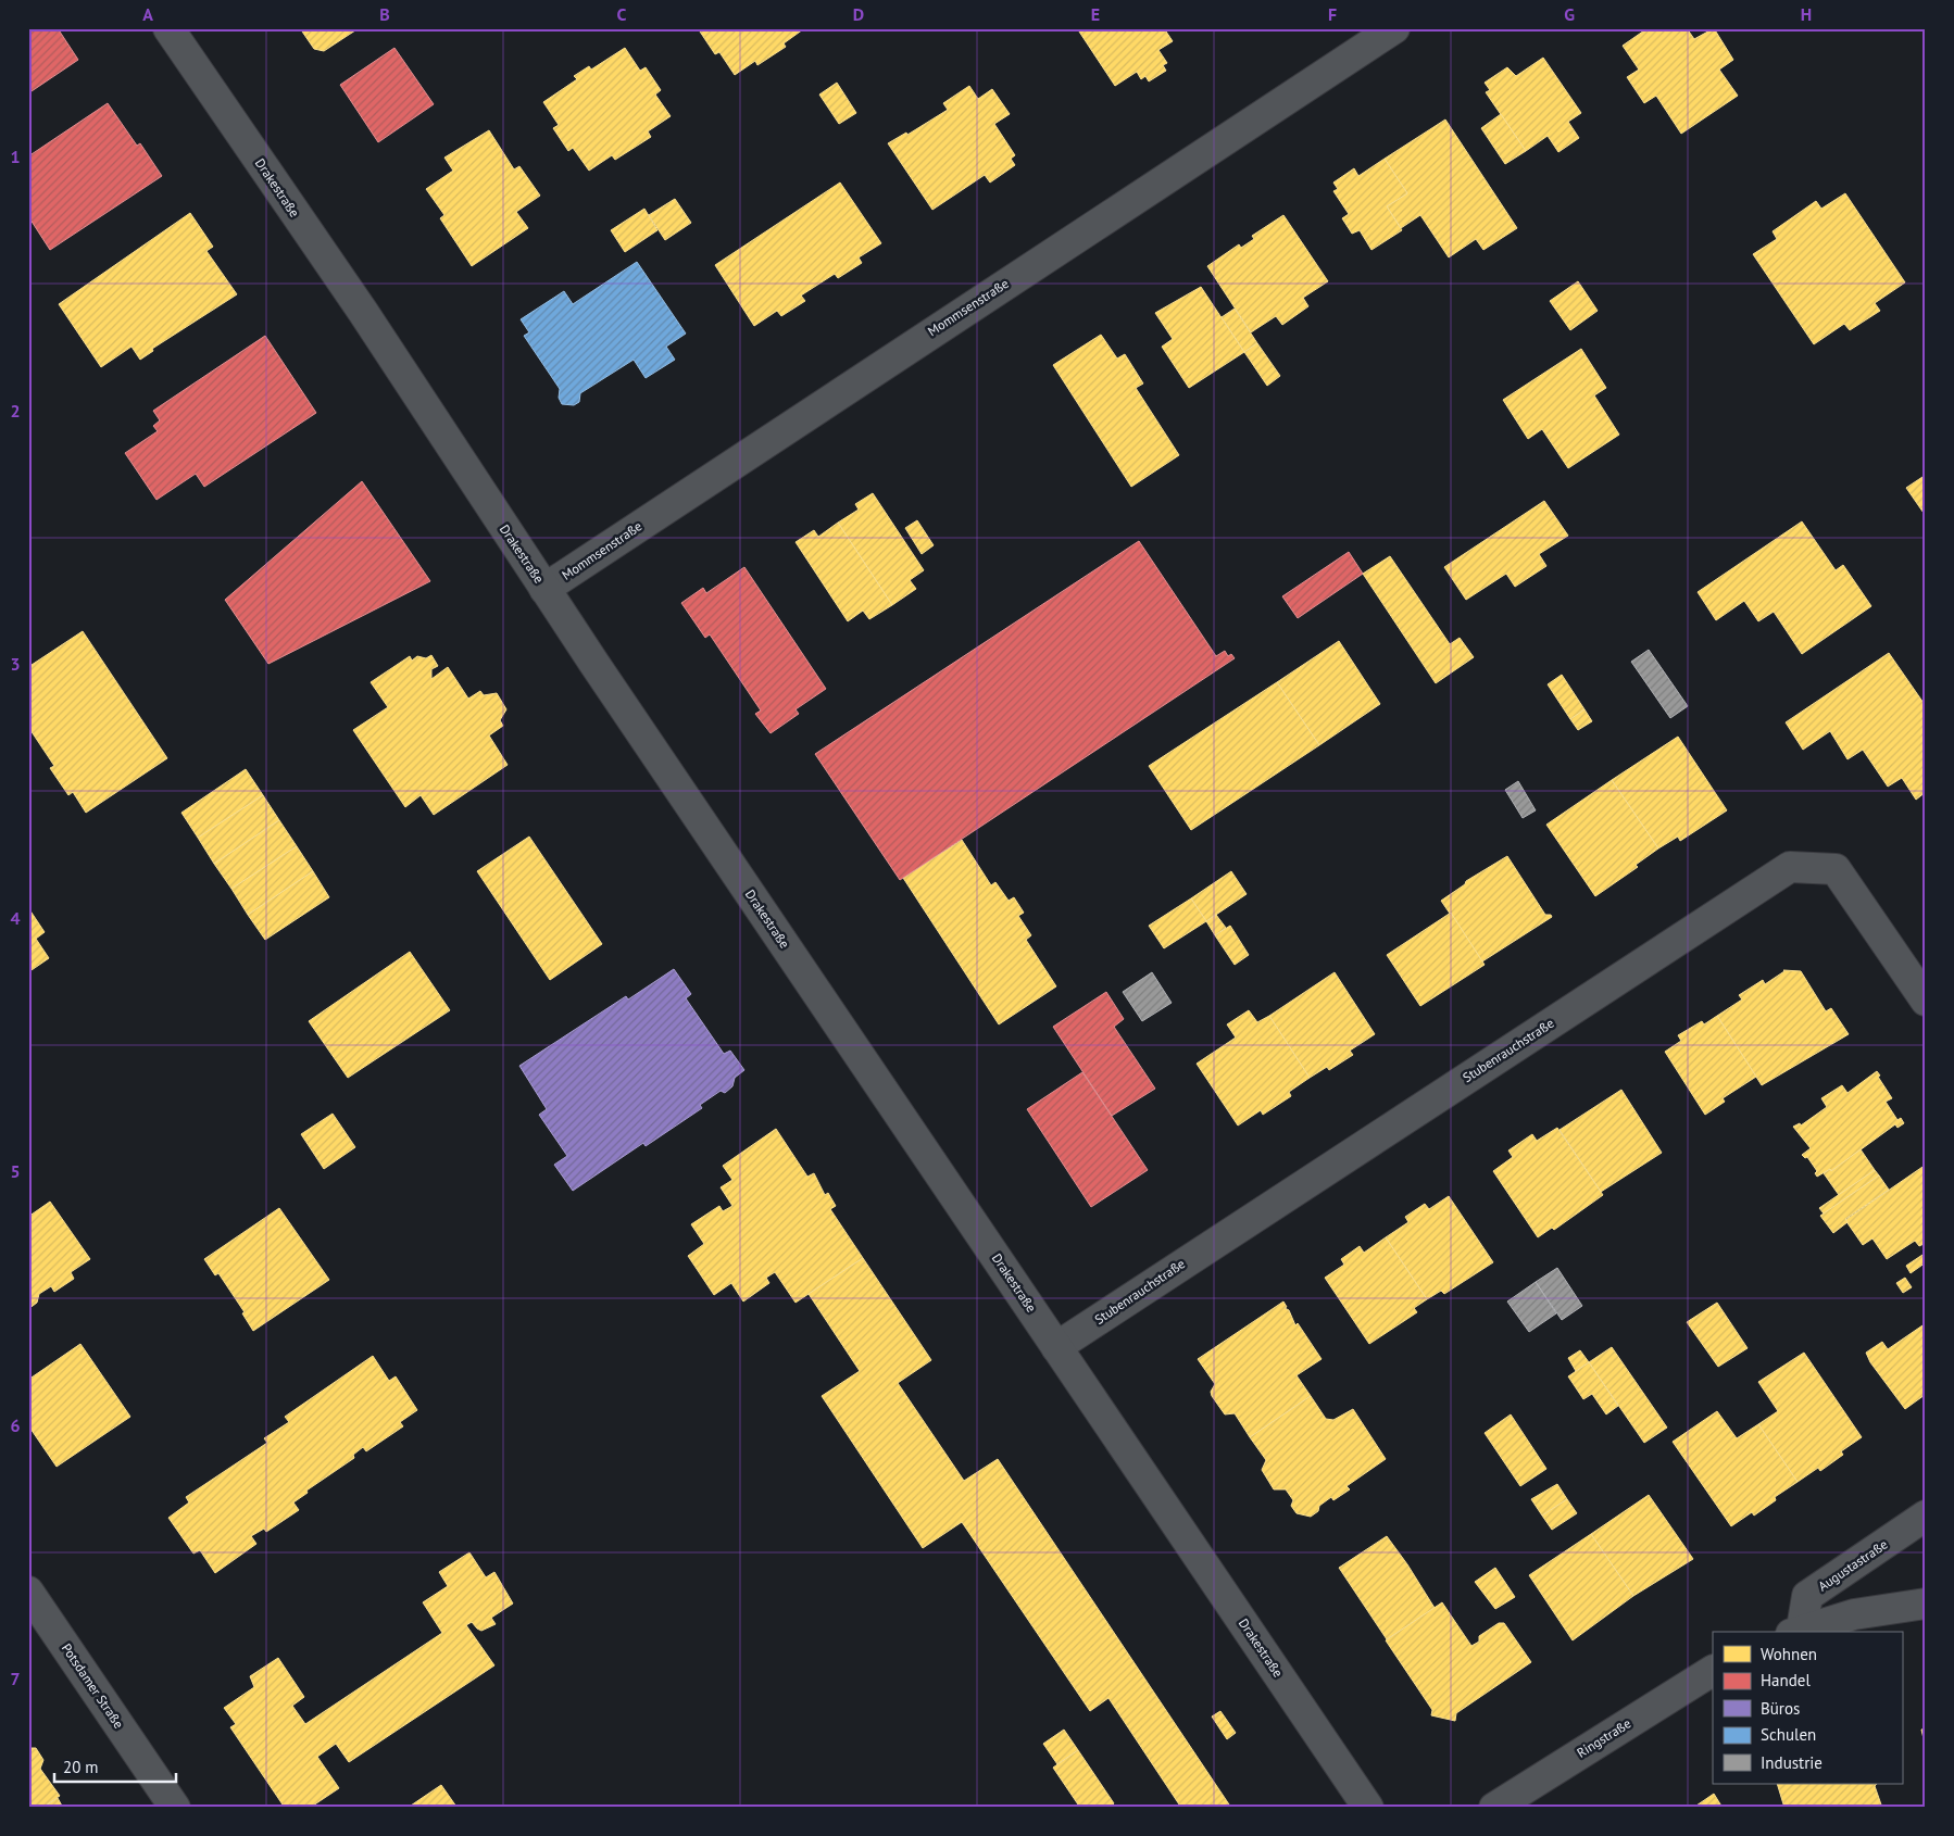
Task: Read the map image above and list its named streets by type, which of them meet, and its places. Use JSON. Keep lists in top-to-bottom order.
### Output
{
  "streets": {
    "street": [
      "Drakestraße",
      "Mommsenstraße",
      "Stubenrauchstraße",
      "Augustastraße",
      "Potsdamer Straße",
      "Ringstraße"
    ]
  },
  "crossings": [
    ["Drakestraße", "Mommsenstraße"],
    ["Drakestraße", "Stubenrauchstraße"]
  ],
  "legend": [
    "Wohnen",
    "Handel",
    "Büros",
    "Schulen",
    "Industrie"
  ],
  "scale_bar": "20 m",
  "grid": {
    "columns": [
      "A",
      "B",
      "C",
      "D",
      "E",
      "F",
      "G",
      "H"
    ],
    "rows": [
      "1",
      "2",
      "3",
      "4",
      "5",
      "6",
      "7"
    ]
  }
}
